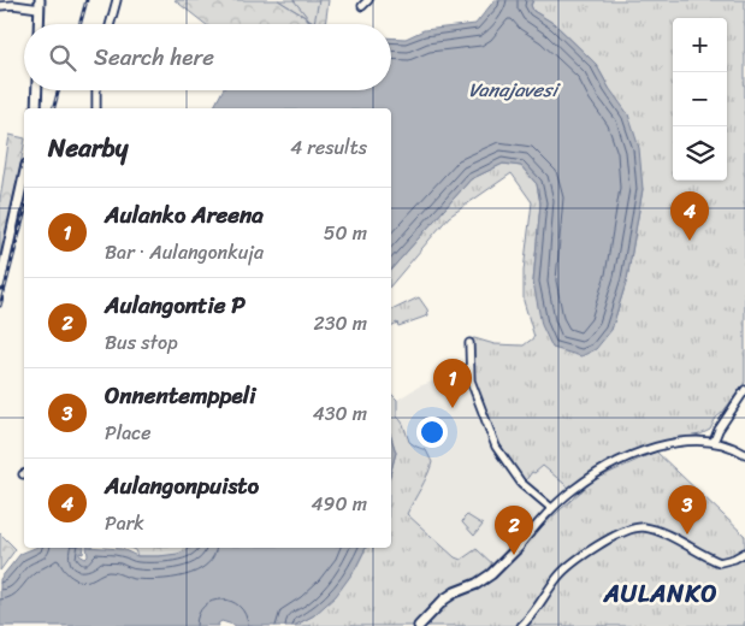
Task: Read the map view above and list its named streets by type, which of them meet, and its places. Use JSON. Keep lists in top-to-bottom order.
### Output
{
  "districts": ["AULANKO"],
  "water": ["Vanajavesi"],
  "page": {
    "map_buttons": ["+", "−"],
    "search": "Search here",
    "heading": ["Nearby", "4 results"],
    "list": [
      {
        "mark": "1",
        "name": "Aulanko Areena",
        "note": "Bar · Aulangonkuja",
        "value": "50 m"
      },
      {
        "mark": "2",
        "name": "Aulangontie P",
        "note": "Bus stop",
        "value": "230 m"
      },
      {
        "mark": "3",
        "name": "Onnentemppeli",
        "note": "Place",
        "value": "430 m"
      },
      {
        "mark": "4",
        "name": "Aulangonpuisto",
        "note": "Park",
        "value": "490 m"
      }
    ],
    "pins": [
      "4",
      "1",
      "3",
      "2"
    ]
  }
}
